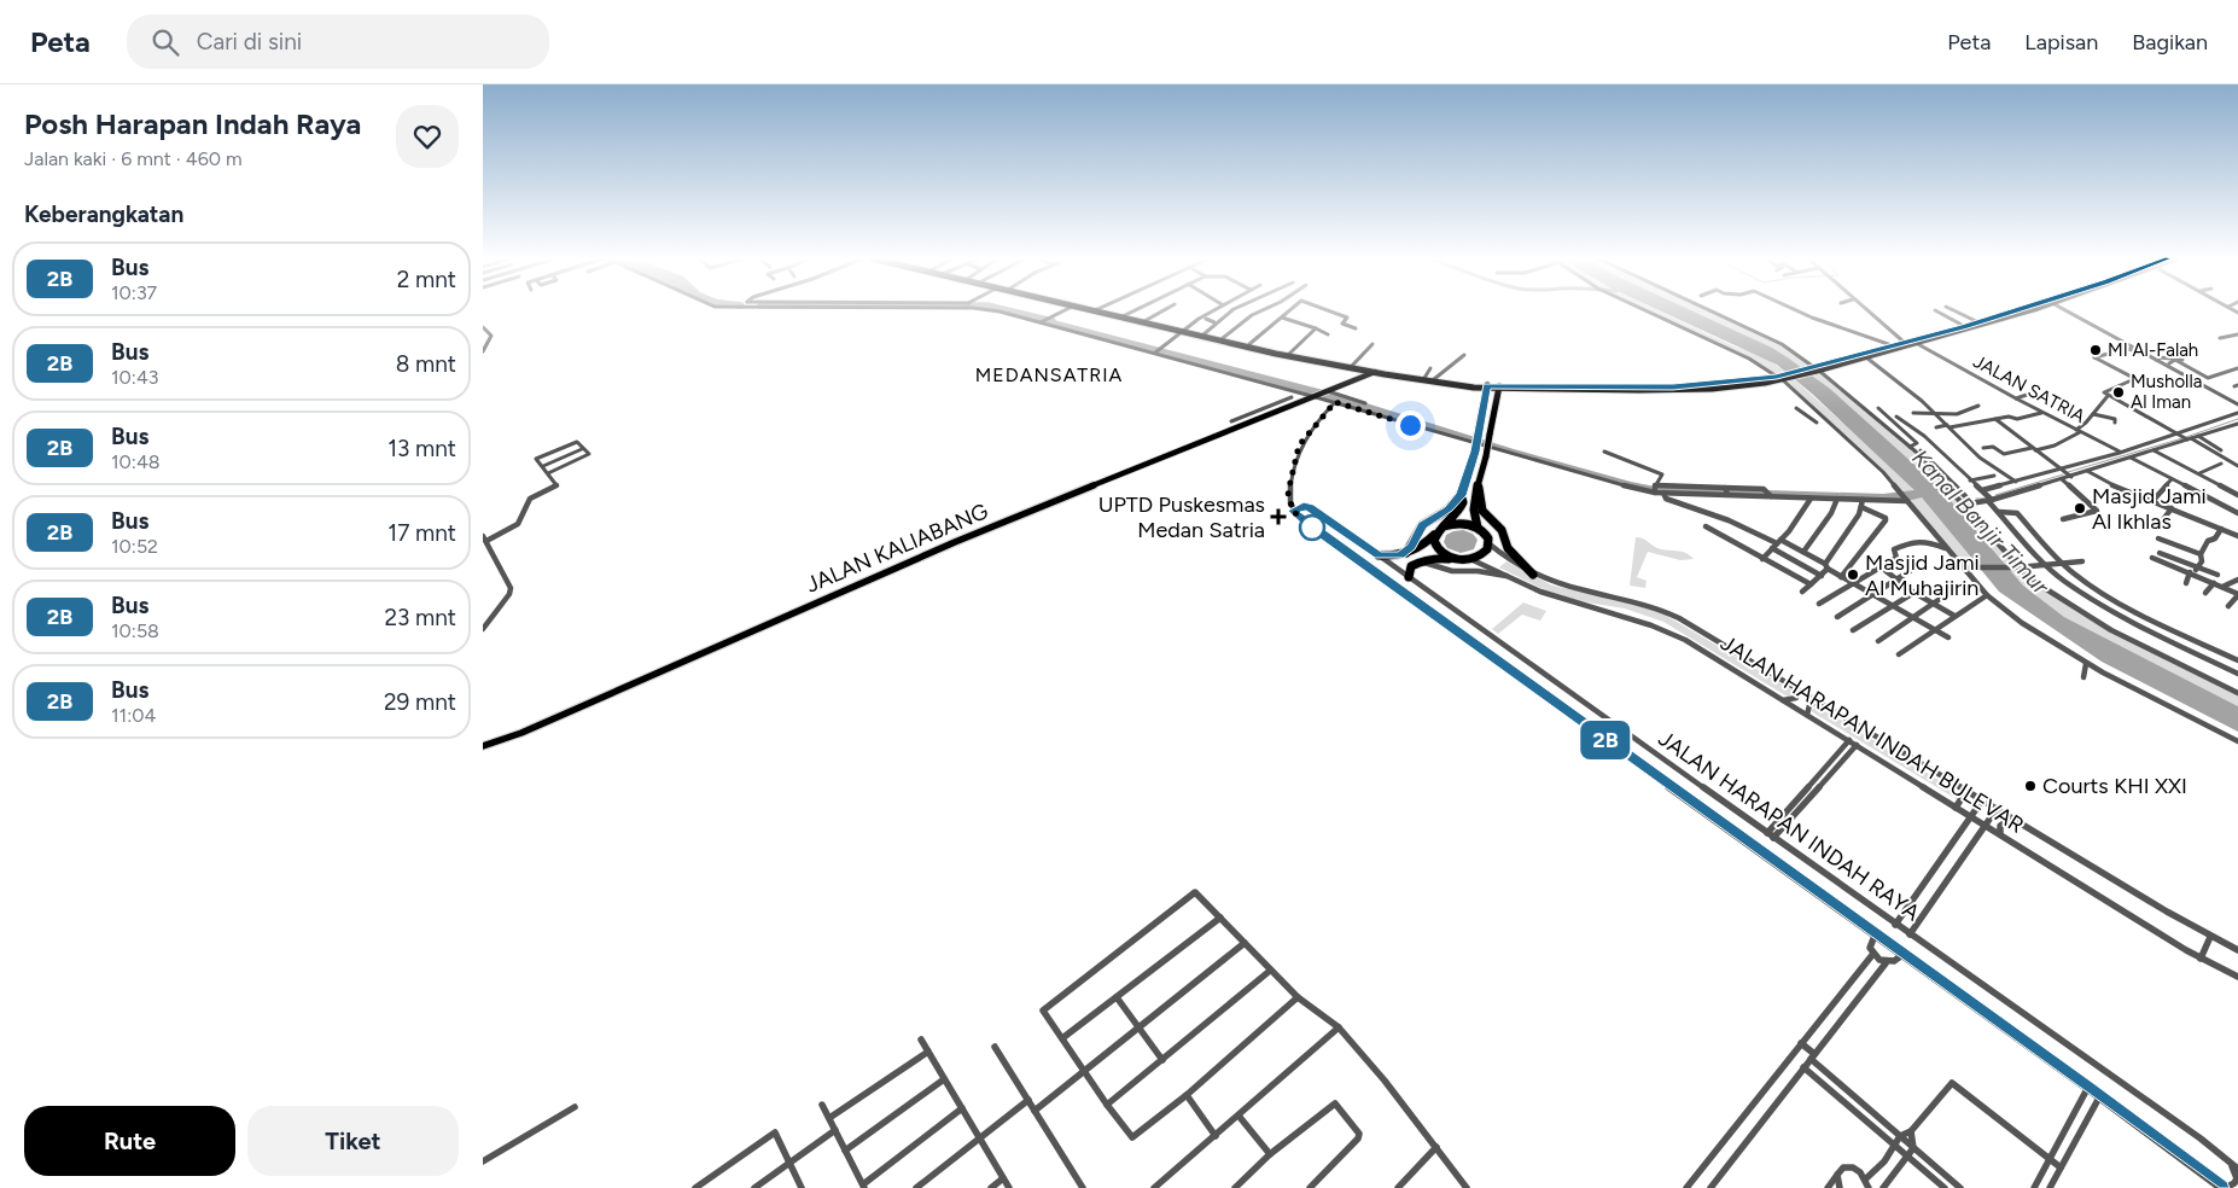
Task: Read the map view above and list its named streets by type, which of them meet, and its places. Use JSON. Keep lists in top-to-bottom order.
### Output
{
  "streets": {
    "main road": ["JALAN KALIABANG"],
    "street": ["JALAN SATRIA", "JALAN HARAPAN INDAH BULEVAR", "JALAN HARAPAN INDAH RAYA"]
  },
  "districts": ["MEDANSATRIA"],
  "water": ["Kanal Banjir Timur"],
  "places": {
    "other": [
      "MI Al-Falah",
      "Musholla Al Iman",
      "Masjid Jami Al Ikhlas",
      "Masjid Jami Al Muhajirin",
      "Courts KHI XXI"
    ],
    "health": ["UPTD Puskesmas Medan Satria"]
  },
  "lines": ["bus line 2B"],
  "page": {
    "header": "Peta",
    "search": "Cari di sini",
    "nav": ["Peta", "Lapisan", "Bagikan"],
    "heading": [
      ["Posh Harapan Indah Raya", "Jalan kaki · 6 mnt · 460 m"],
      "Keberangkatan"
    ],
    "on_map": "2B",
    "list": [
      {
        "mark": "2B",
        "name": "Bus",
        "note": "10:37",
        "value": "2 mnt"
      },
      {
        "mark": "2B",
        "name": "Bus",
        "note": "10:43",
        "value": "8 mnt"
      },
      {
        "mark": "2B",
        "name": "Bus",
        "note": "10:48",
        "value": "13 mnt"
      },
      {
        "mark": "2B",
        "name": "Bus",
        "note": "10:52",
        "value": "17 mnt"
      },
      {
        "mark": "2B",
        "name": "Bus",
        "note": "10:58",
        "value": "23 mnt"
      },
      {
        "mark": "2B",
        "name": "Bus",
        "note": "11:04",
        "value": "29 mnt"
      }
    ],
    "buttons": ["Rute", "Tiket"]
  }
}
